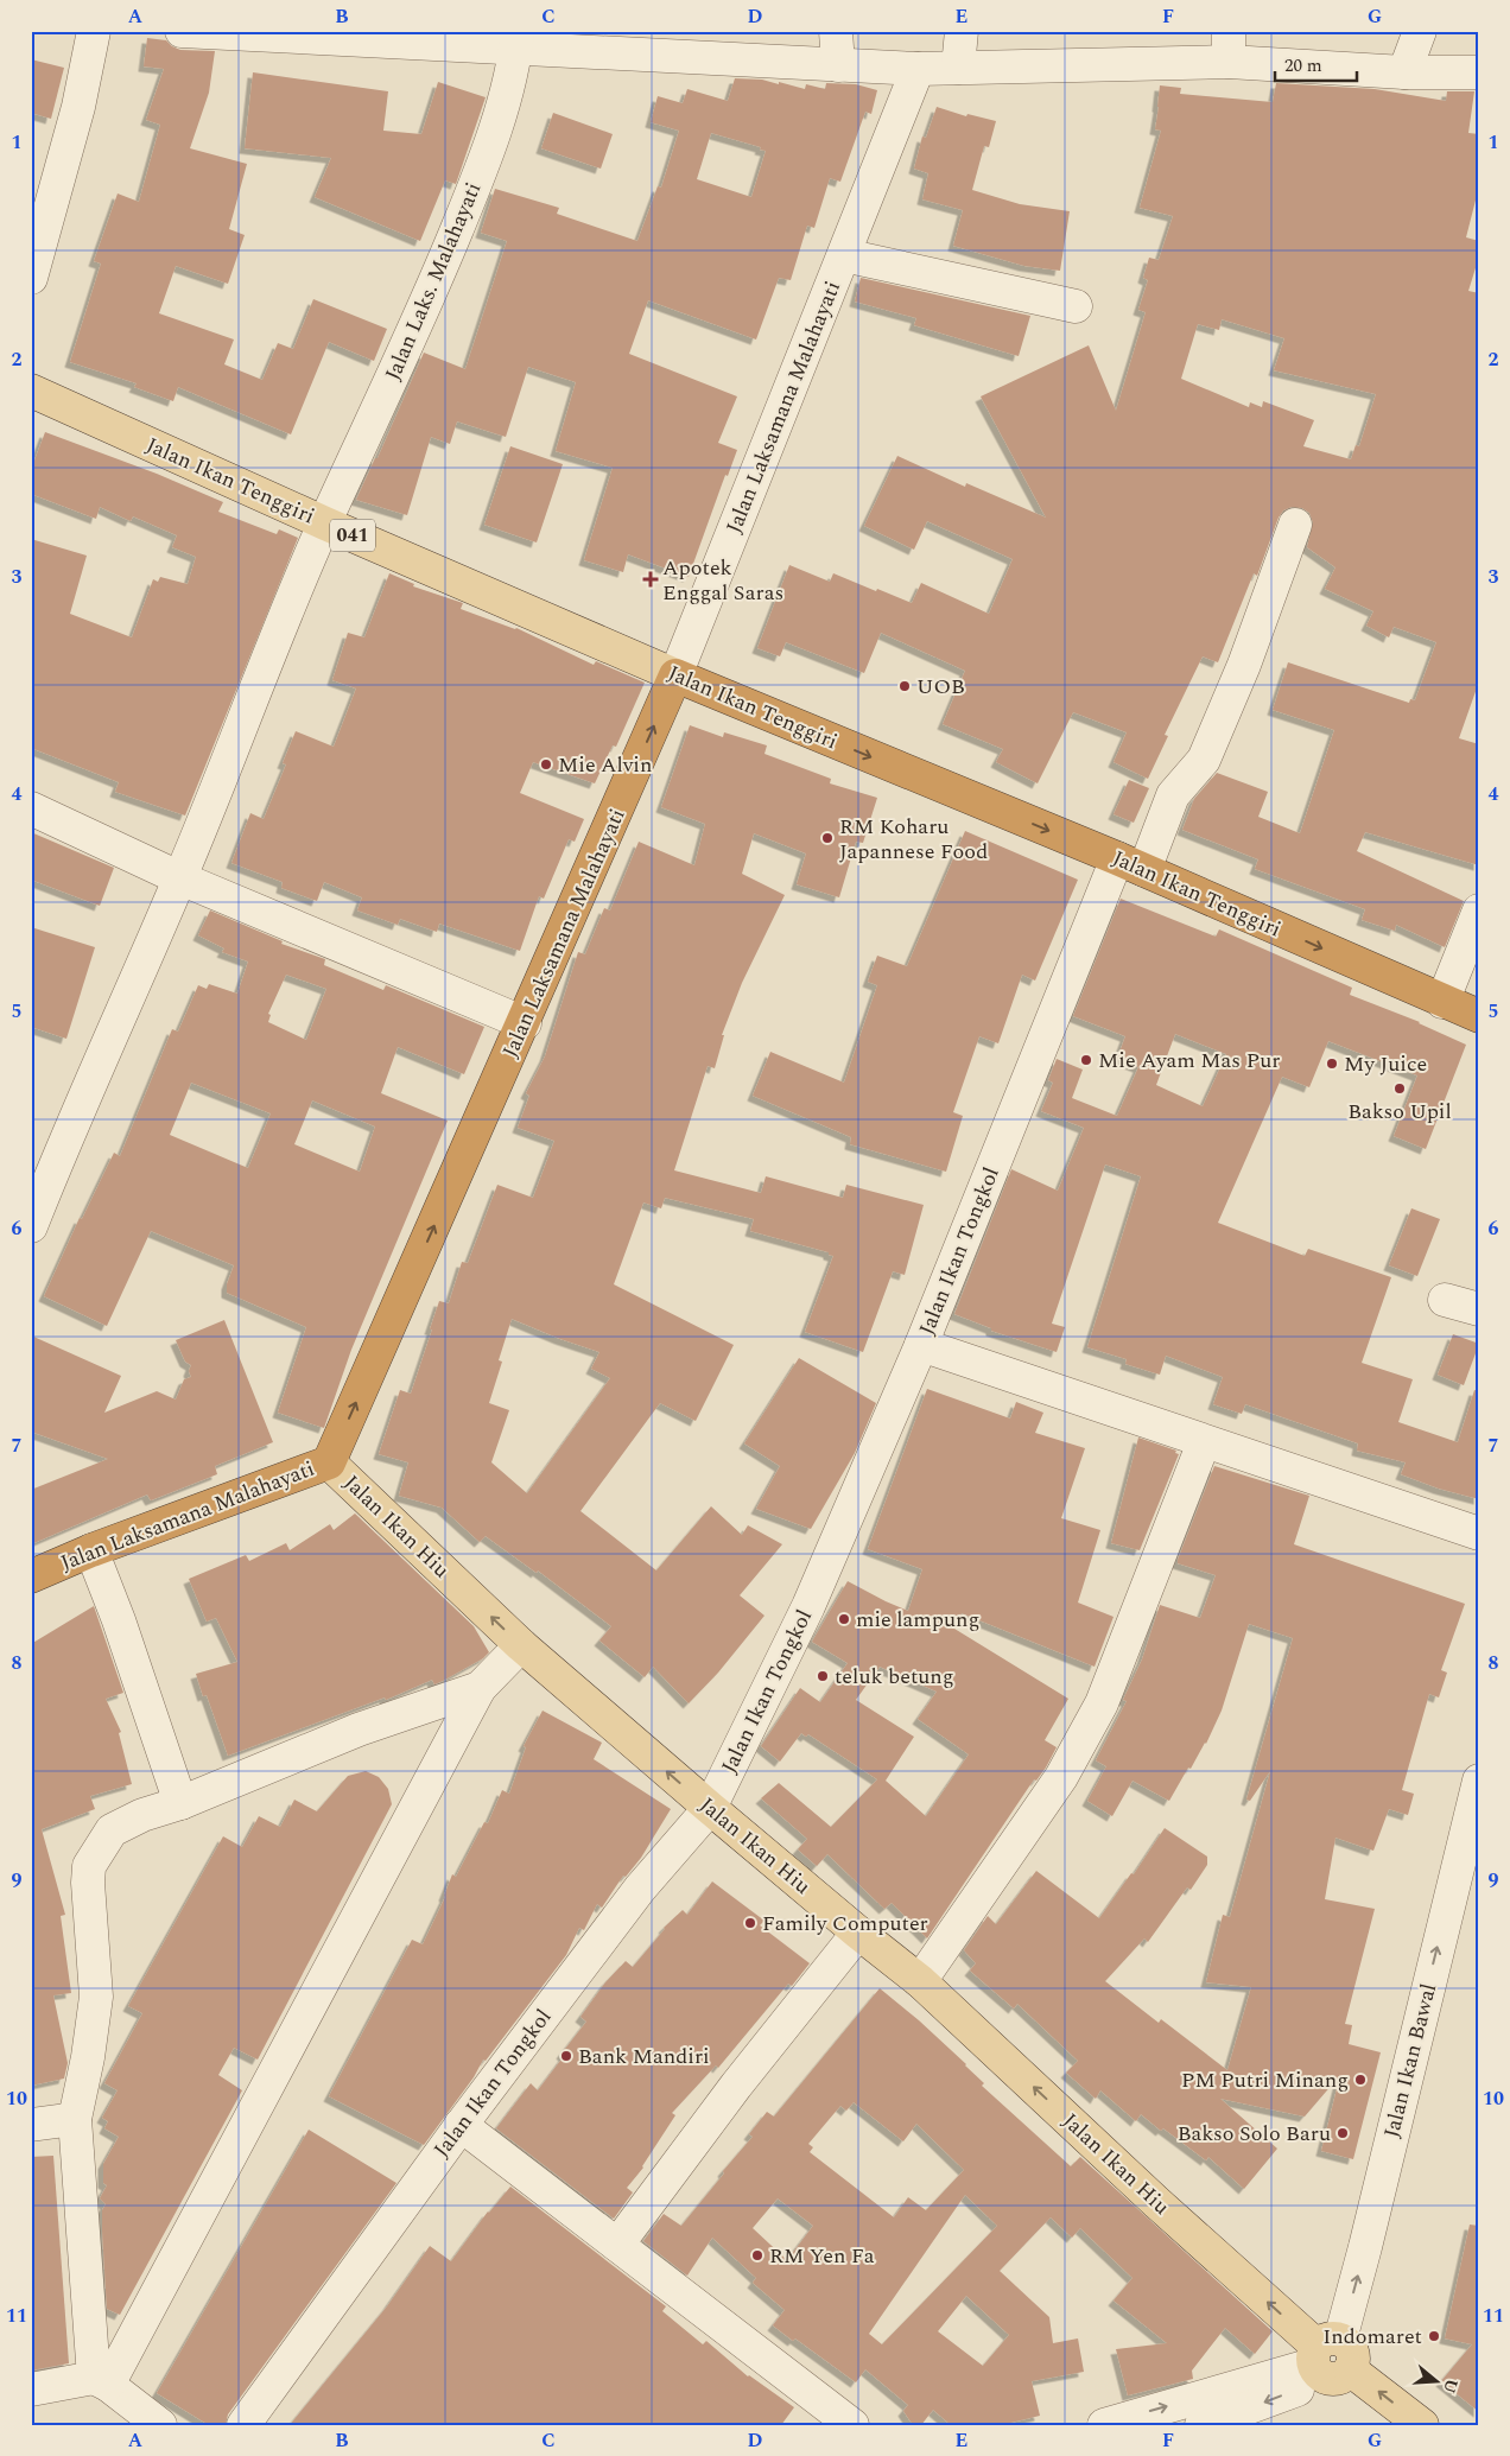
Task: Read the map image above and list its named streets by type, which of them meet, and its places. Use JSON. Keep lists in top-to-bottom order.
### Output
{
  "streets": {
    "highway": ["Jalan Laksamana Malahayati", "Jalan Ikan Tenggiri"],
    "main road": ["041", "Jalan Ikan Hiu"],
    "street": ["Jalan Laks. Malahayati", "Jalan Ikan Tongkol", "Jalan Ikan Bawal"]
  },
  "crossings": [
    ["Jalan Laks. Malahayati", "Jalan Ikan Tenggiri"],
    ["Jalan Laksamana Malahayati", "Jalan Ikan Tenggiri"],
    ["Jalan Laksamana Malahayati", "Jalan Ikan Hiu"],
    ["Jalan Ikan Tenggiri", "Jalan Ikan Tongkol"],
    ["Jalan Ikan Tongkol", "Jalan Ikan Hiu"],
    ["Jalan Ikan Hiu", "Jalan Ikan Bawal"]
  ],
  "one_way": [
    "Jalan Laksamana Malahayati",
    "Jalan Ikan Tenggiri",
    "Jalan Ikan Hiu",
    "Jalan Ikan Bawal"
  ],
  "places": {
    "health": ["Apotek Enggal Saras"],
    "other": [
      "UOB",
      "Mie Alvin",
      "RM Koharu Japannese Food",
      "Mie Ayam Mas Pur",
      "My Juice",
      "Bakso Upil",
      "mie lampung",
      "teluk betung",
      "Family Computer",
      "Bank Mandiri",
      "PM Putri Minang",
      "Bakso Solo Baru",
      "RM Yen Fa",
      "Indomaret"
    ]
  },
  "scale_bar": "20 m",
  "north": "right",
  "grid": {
    "columns": [
      "A",
      "B",
      "C",
      "D",
      "E",
      "F",
      "G"
    ],
    "rows": [
      "1",
      "2",
      "3",
      "4",
      "5",
      "6",
      "7",
      "8",
      "9",
      "10",
      "11"
    ]
  }
}
